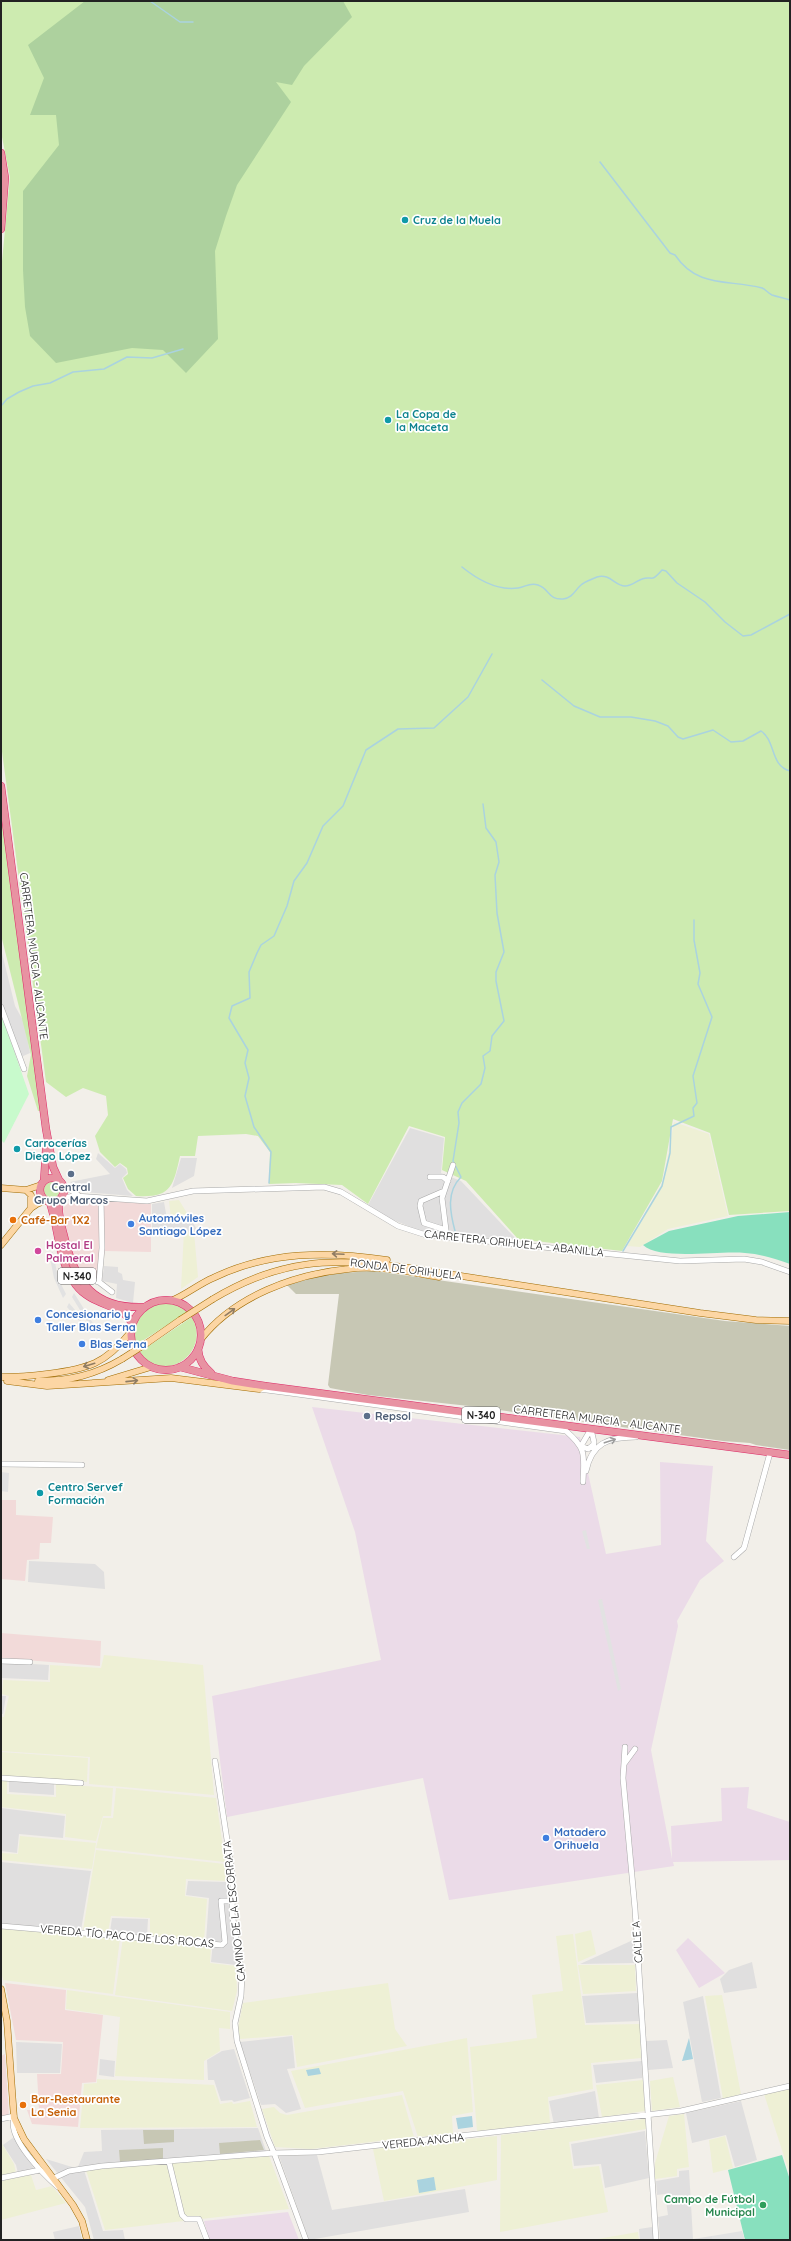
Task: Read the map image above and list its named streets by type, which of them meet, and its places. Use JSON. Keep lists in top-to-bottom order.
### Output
{
  "streets": {
    "highway": ["CARRETERA MURCIA - ALICANTE", "N-340"],
    "main road": ["RONDA DE ORIHUELA"],
    "street": [
      "CARRETERA ORIHUELA - ABANILLA",
      "CAMINO DE LA ESCORRATA",
      "VEREDA TÍO PACO DE LOS ROCAS",
      "CALLE A",
      "VEREDA ANCHA"
    ]
  },
  "crossings": [
    ["CARRETERA MURCIA - ALICANTE", "CARRETERA ORIHUELA - ABANILLA"],
    ["CARRETERA MURCIA - ALICANTE", "N-340"],
    ["CARRETERA ORIHUELA - ABANILLA", "N-340"],
    ["CAMINO DE LA ESCORRATA", "VEREDA TÍO PACO DE LOS ROCAS"],
    ["CAMINO DE LA ESCORRATA", "VEREDA ANCHA"],
    ["CALLE A", "VEREDA ANCHA"]
  ],
  "places": [
    "Cruz de la Muela",
    "La Copa de la Maceta",
    "Carrocerías Diego López",
    "Central Grupo Marcos",
    "Café-Bar 1X2",
    "Automóviles Santiago López",
    "Hostal El Palmeral",
    "Concesionario y Taller Blas Serna",
    "Blas Serna",
    "Repsol",
    "Centro Servef Formación",
    "Matadero Orihuela",
    "Bar-Restaurante La Senia",
    "Campo de Fútbol Municipal"
  ]
}
